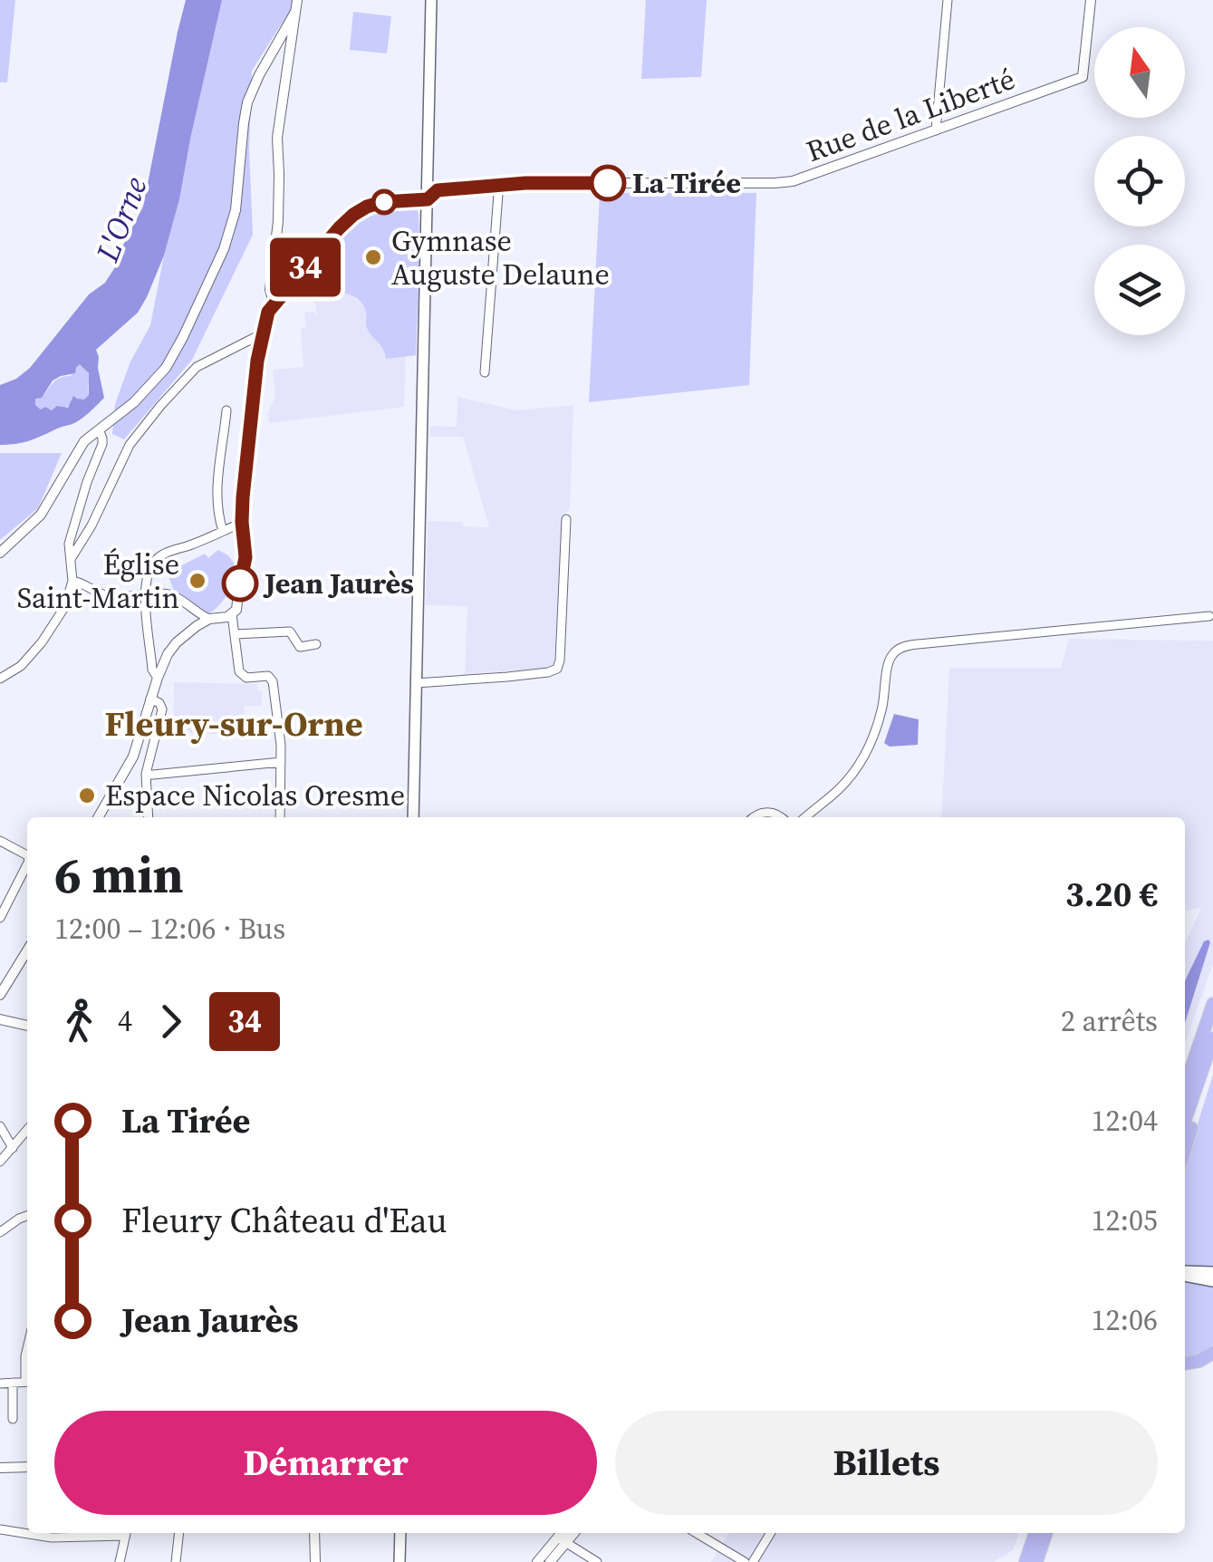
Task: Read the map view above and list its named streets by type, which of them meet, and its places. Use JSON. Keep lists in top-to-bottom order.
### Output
{
  "streets": {
    "street": ["Rue de la Liberté"]
  },
  "districts": ["Fleury-sur-Orne"],
  "water": ["L'Orne"],
  "places": [
    "La Tirée",
    "Gymnase Auguste Delaune",
    "Église Saint-Martin",
    "Jean Jaurès",
    "Espace Nicolas Oresme"
  ],
  "lines": ["bus line 34"],
  "north": "top",
  "page": {
    "on_map": "34",
    "heading": ["6 min", "12:00 – 12:06 · Bus", "3.20 €"],
    "legs": ["4", "34", "2 arrêts"],
    "list": [
      {
        "name": "La Tirée",
        "value": "12:04"
      },
      {
        "name": "Fleury Château d'Eau",
        "value": "12:05"
      },
      {
        "name": "Jean Jaurès",
        "value": "12:06"
      }
    ],
    "buttons": ["Démarrer", "Billets"]
  }
}
